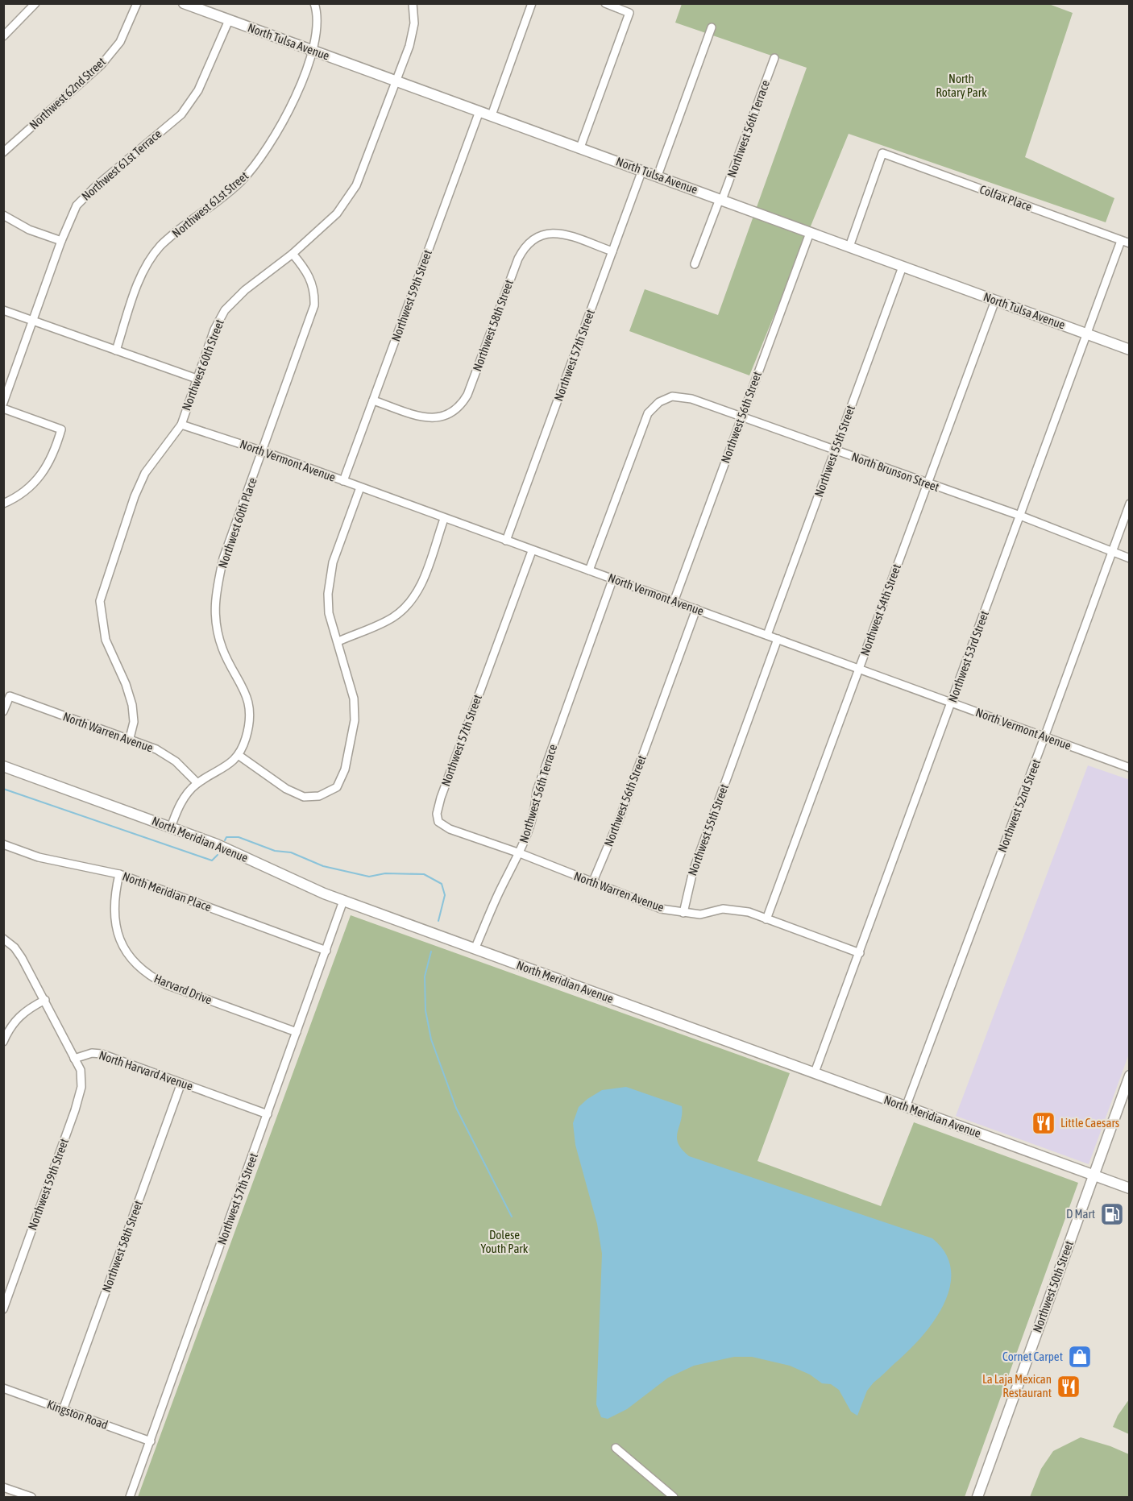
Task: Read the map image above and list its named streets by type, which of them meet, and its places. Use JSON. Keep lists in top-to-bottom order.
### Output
{
  "streets": {
    "main road": ["North Tulsa Avenue", "North Meridian Avenue", "Northwest 50th Street"],
    "street": [
      "Northwest 62nd Street",
      "Northwest 56th Terrace",
      "Northwest 61st Terrace",
      "Colfax Place",
      "Northwest 61st Street",
      "Northwest 59th Street",
      "Northwest 58th Street",
      "Northwest 57th Street",
      "Northwest 60th Street",
      "Northwest 56th Street",
      "Northwest 55th Street",
      "North Vermont Avenue",
      "North Brunson Street",
      "Northwest 60th Place",
      "Northwest 54th Street",
      "Northwest 53rd Street",
      "North Warren Avenue",
      "Northwest 52nd Street",
      "North Meridian Place",
      "Harvard Drive",
      "North Harvard Avenue",
      "Kingston Road"
    ]
  },
  "crossings": [
    ["North Tulsa Avenue", "Northwest 56th Terrace"],
    ["North Tulsa Avenue", "Northwest 61st Terrace"],
    ["North Tulsa Avenue", "Colfax Place"],
    ["North Tulsa Avenue", "Northwest 61st Street"],
    ["North Tulsa Avenue", "Northwest 59th Street"],
    ["North Tulsa Avenue", "Northwest 57th Street"],
    ["North Tulsa Avenue", "Northwest 60th Street"],
    ["North Tulsa Avenue", "Northwest 56th Street"],
    ["North Tulsa Avenue", "Northwest 55th Street"],
    ["North Tulsa Avenue", "Northwest 54th Street"],
    ["North Tulsa Avenue", "Northwest 53rd Street"],
    ["Northwest 56th Terrace", "North Vermont Avenue"],
    ["Northwest 56th Terrace", "North Warren Avenue"],
    ["Northwest 56th Terrace", "North Meridian Avenue"],
    ["Colfax Place", "Northwest 53rd Street"],
    ["Northwest 59th Street", "Northwest 58th Street"],
    ["Northwest 59th Street", "North Vermont Avenue"],
    ["Northwest 59th Street", "North Harvard Avenue"],
    ["Northwest 58th Street", "Northwest 57th Street"],
    ["Northwest 58th Street", "North Harvard Avenue"],
    ["Northwest 58th Street", "Kingston Road"],
    ["Northwest 57th Street", "North Vermont Avenue"],
    ["Northwest 57th Street", "North Warren Avenue"],
    ["Northwest 57th Street", "North Meridian Avenue"],
    ["Northwest 57th Street", "North Meridian Place"],
    ["Northwest 57th Street", "Harvard Drive"],
    ["Northwest 57th Street", "North Harvard Avenue"],
    ["Northwest 57th Street", "Kingston Road"],
    ["Northwest 60th Street", "North Vermont Avenue"],
    ["Northwest 60th Street", "Northwest 60th Place"],
    ["Northwest 60th Street", "North Warren Avenue"],
    ["Northwest 56th Street", "North Vermont Avenue"],
    ["Northwest 56th Street", "North Brunson Street"],
    ["Northwest 56th Street", "North Warren Avenue"],
    ["Northwest 55th Street", "North Vermont Avenue"],
    ["Northwest 55th Street", "North Brunson Street"],
    ["Northwest 55th Street", "North Warren Avenue"],
    ["North Vermont Avenue", "North Brunson Street"],
    ["North Vermont Avenue", "Northwest 60th Place"],
    ["North Vermont Avenue", "Northwest 54th Street"],
    ["North Vermont Avenue", "Northwest 53rd Street"],
    ["North Vermont Avenue", "Northwest 52nd Street"],
    ["North Brunson Street", "Northwest 54th Street"],
    ["North Brunson Street", "Northwest 53rd Street"],
    ["North Brunson Street", "Northwest 52nd Street"],
    ["Northwest 54th Street", "North Warren Avenue"],
    ["Northwest 53rd Street", "North Warren Avenue"],
    ["Northwest 53rd Street", "North Meridian Avenue"],
    ["Northwest 52nd Street", "North Meridian Avenue"],
    ["North Meridian Avenue", "Northwest 50th Street"],
    ["North Meridian Place", "Harvard Drive"]
  ],
  "parks": ["North Rotary Park", "Dolese Youth Park"],
  "places": {
    "restaurant": ["Little Caesars", "La Laja Mexican Restaurant"],
    "fuel station": ["D Mart"],
    "shop": ["Cornet Carpet"]
  }
}
